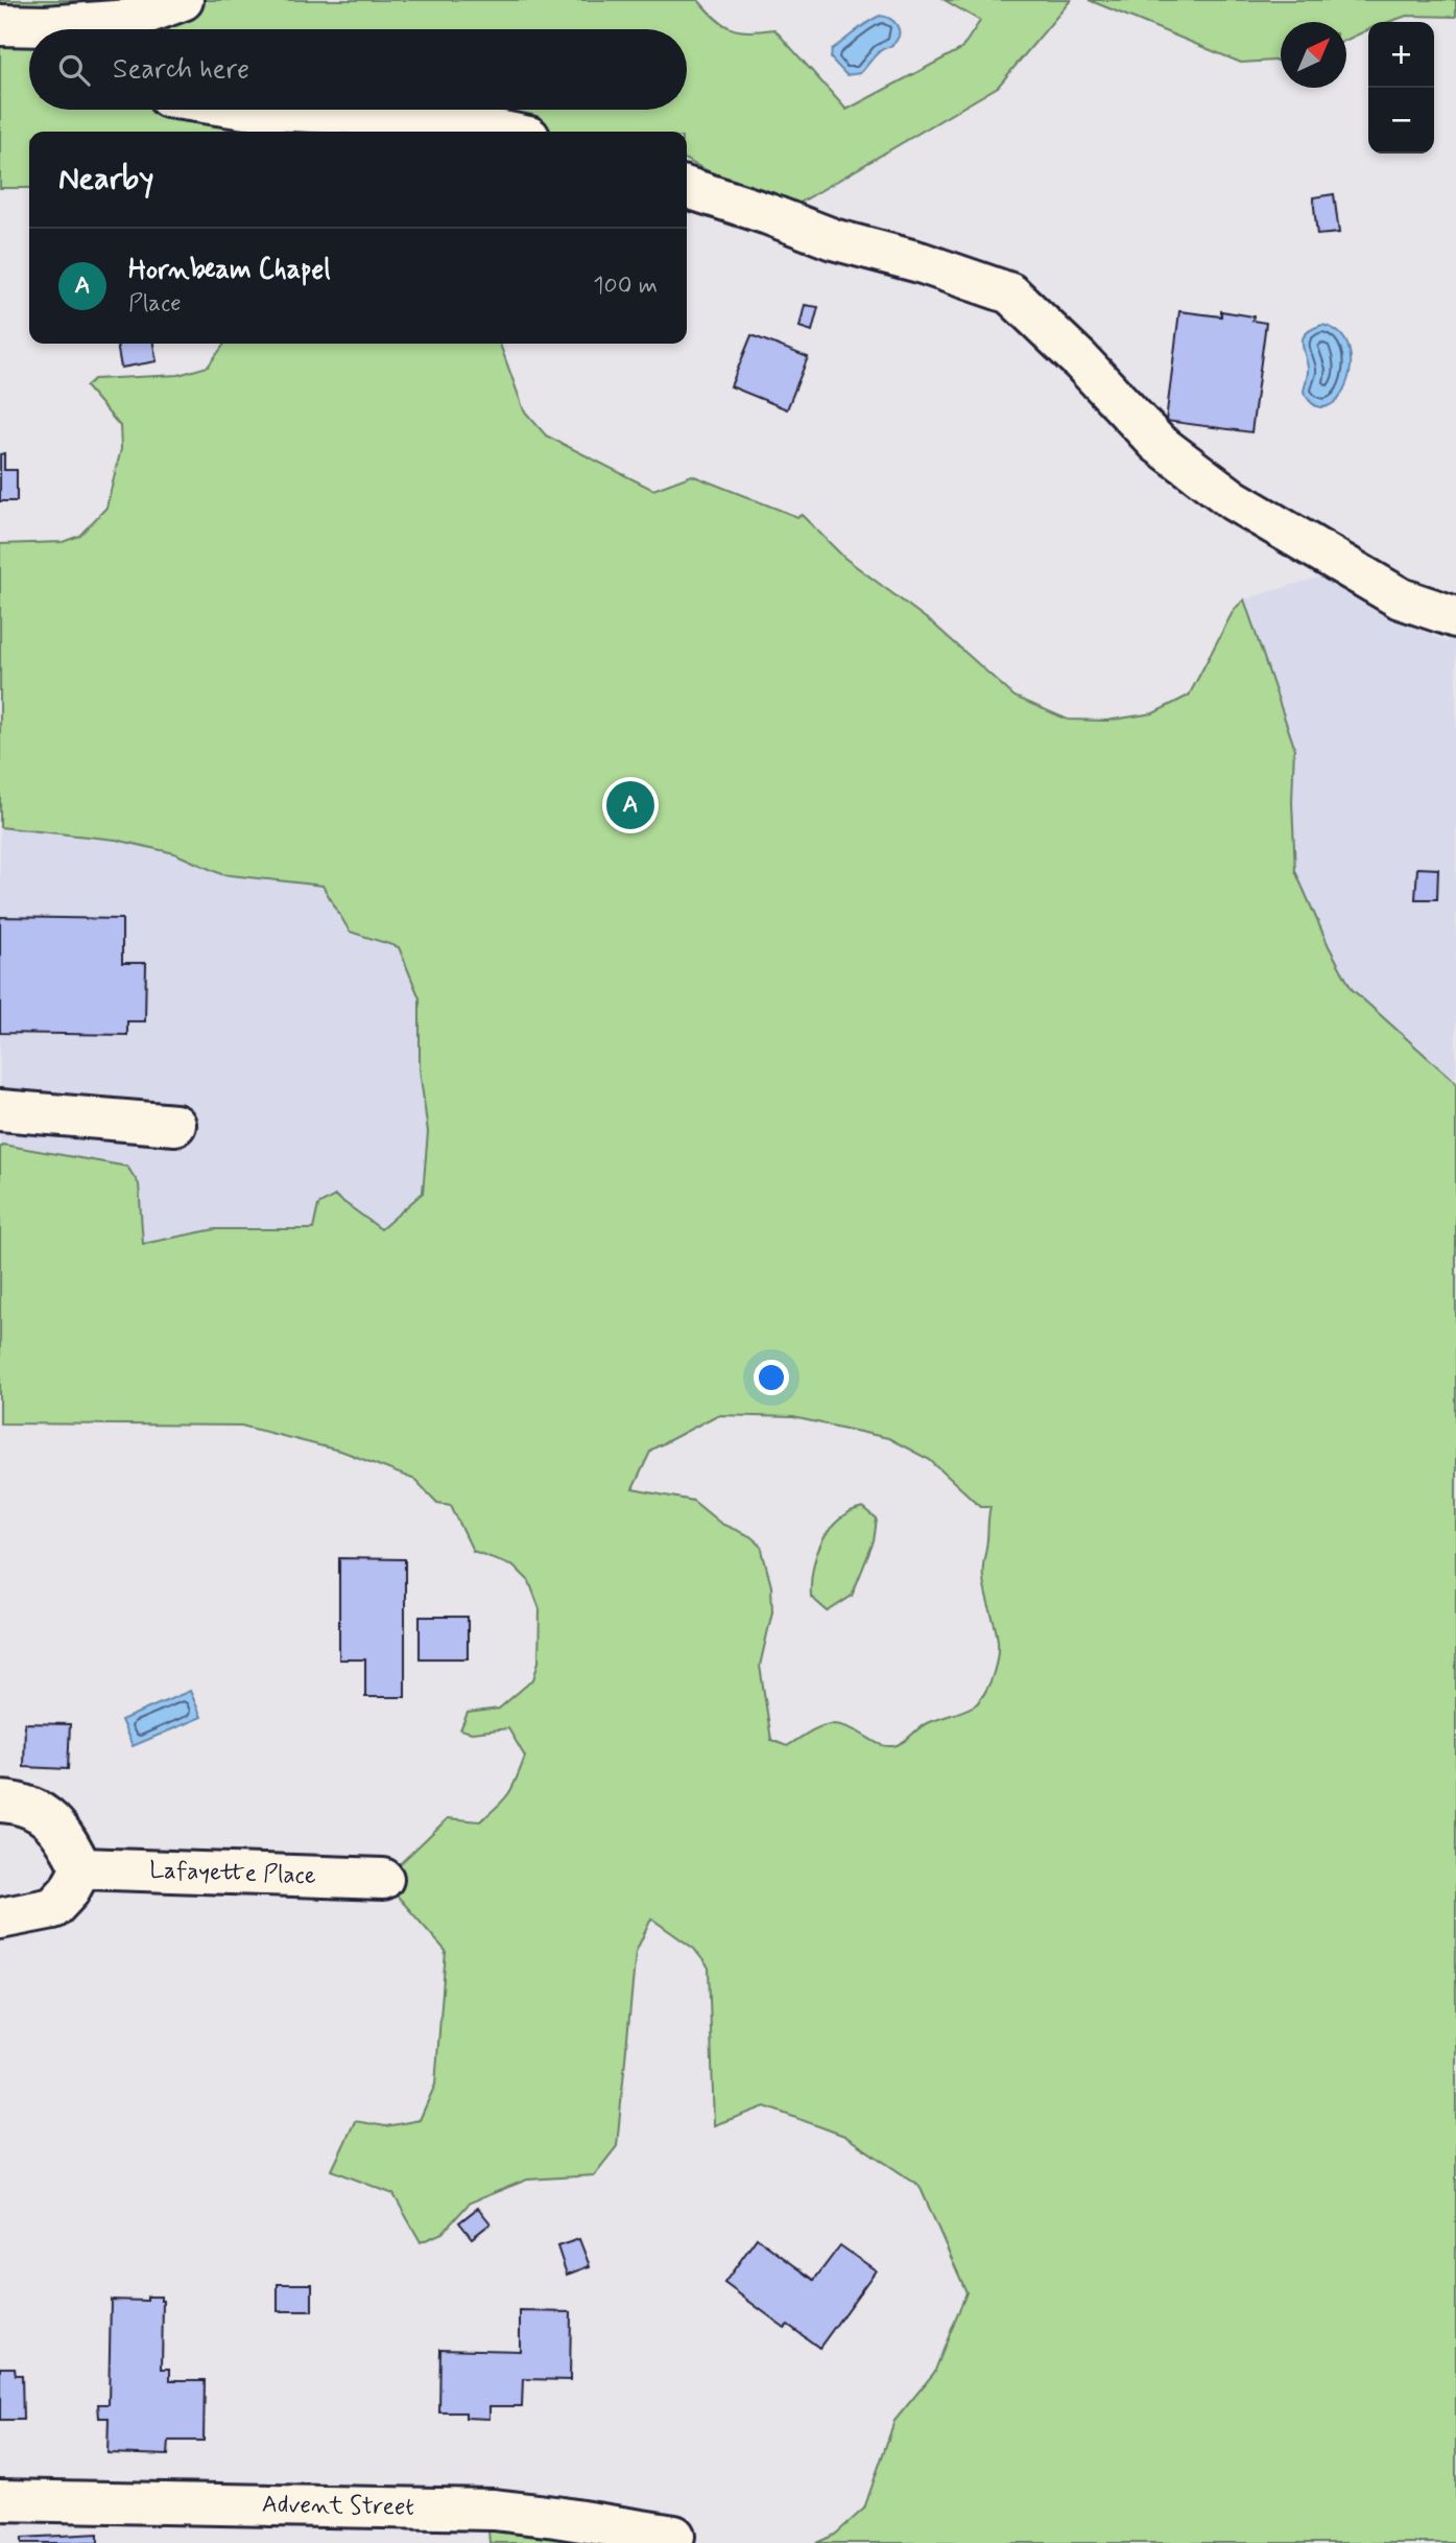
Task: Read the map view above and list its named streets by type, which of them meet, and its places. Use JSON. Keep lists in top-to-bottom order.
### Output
{
  "streets": {
    "street": ["Lafayette Place", "Advent Street"]
  },
  "north": "top right",
  "page": {
    "map_buttons": ["+", "−"],
    "search": "Search here",
    "heading": "Nearby",
    "list": [
      {
        "mark": "A",
        "name": "Hornbeam Chapel",
        "note": "Place",
        "value": "100 m"
      }
    ],
    "pins": "A"
  }
}
